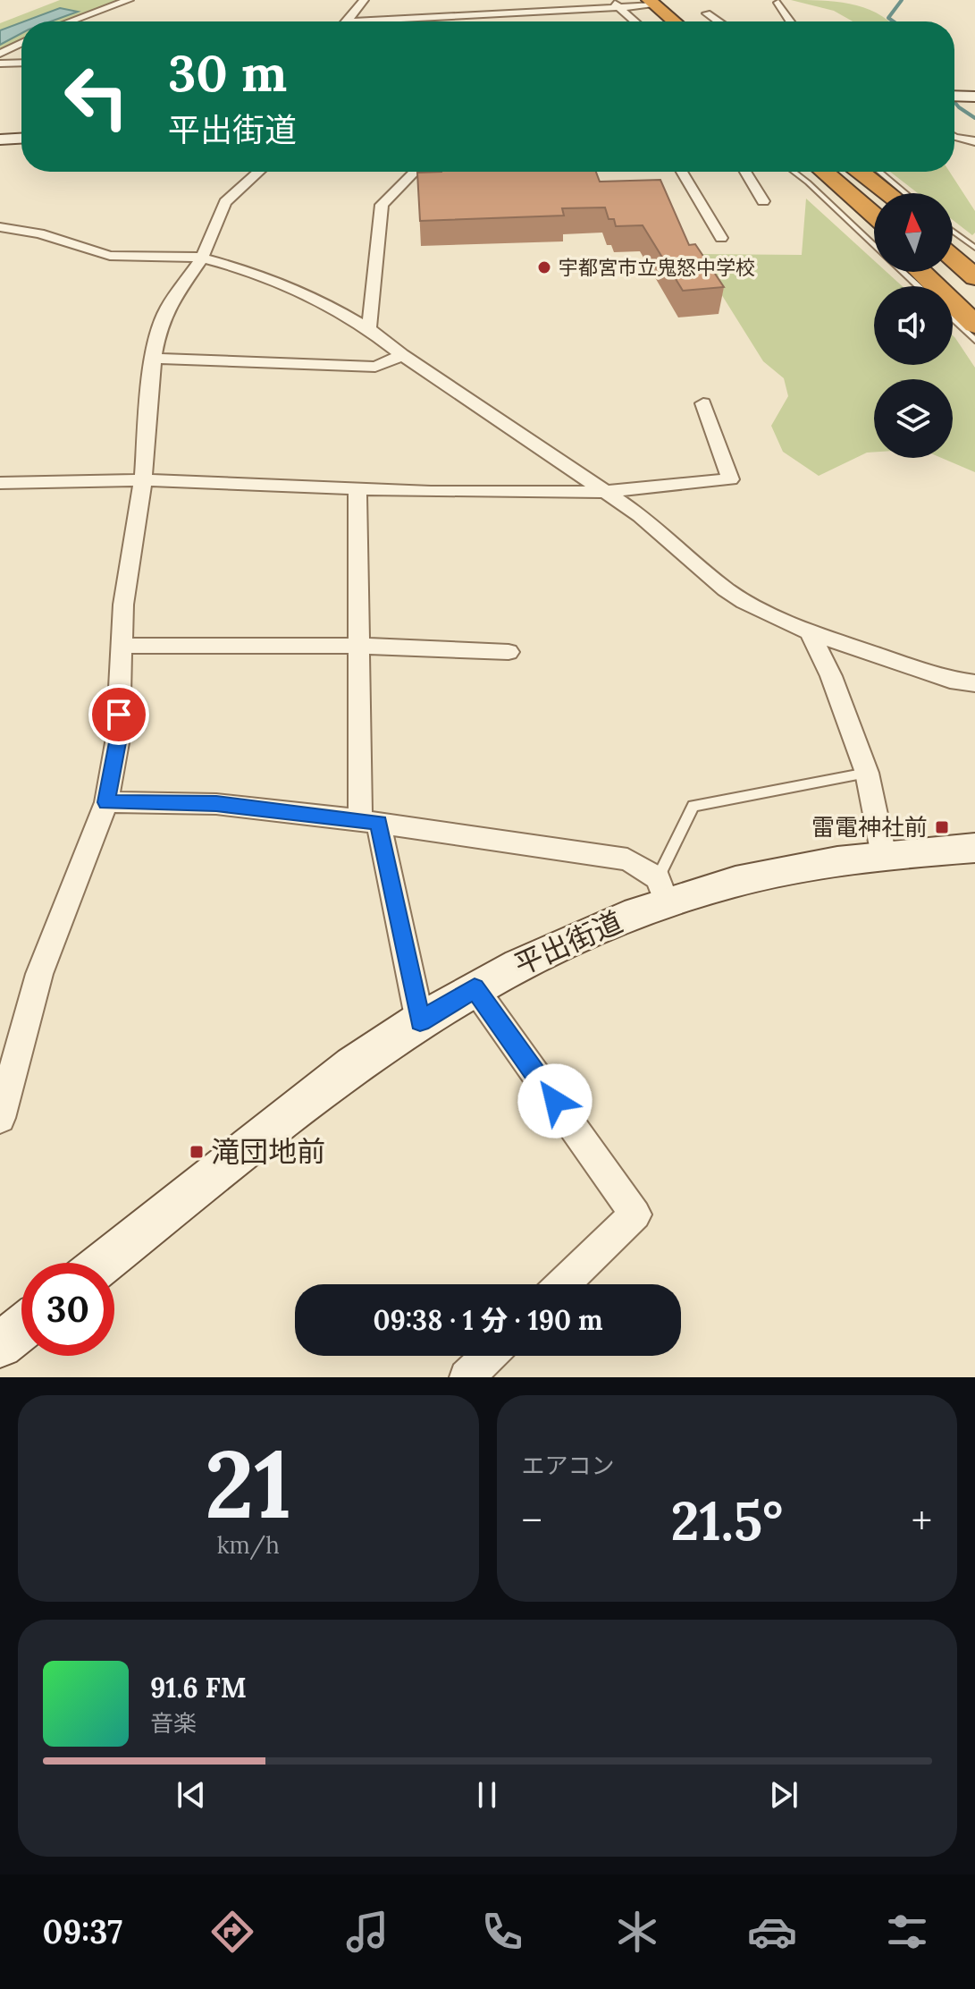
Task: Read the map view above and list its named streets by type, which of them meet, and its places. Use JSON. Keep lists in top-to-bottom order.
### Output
{
  "streets": {
    "street": ["平出街道"]
  },
  "places": {
    "other": ["宇都宮市立鬼怒中学校"],
    "transit": ["雷電神社前", "滝団地前"]
  },
  "north": "top",
  "page": {
    "turn": ["30 m", "平出街道"],
    "limit": "30",
    "trip": "09:38 · 1 分 · 190 m",
    "tile": [
      ["21", "km/h"],
      "エアコン"
    ],
    "heat": ["−", "21.5°", "+"],
    "song": ["91.6 FM", "音楽"],
    "tabs": "09:37"
  }
}
